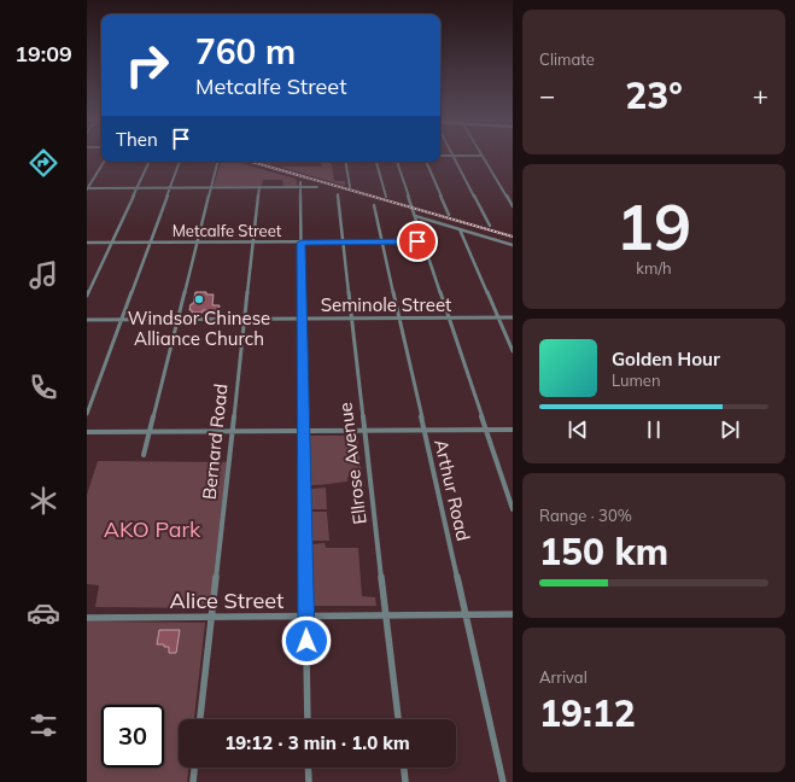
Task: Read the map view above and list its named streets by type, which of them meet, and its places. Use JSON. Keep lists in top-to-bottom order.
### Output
{
  "streets": {
    "street": [
      "Metcalfe Street",
      "Seminole Street",
      "Bernard Road",
      "Ellrose Avenue",
      "Arthur Road",
      "Alice Street"
    ]
  },
  "crossings": [
    ["Metcalfe Street", "Bernard Road"],
    ["Metcalfe Street", "Ellrose Avenue"],
    ["Metcalfe Street", "Arthur Road"],
    ["Seminole Street", "Bernard Road"],
    ["Seminole Street", "Ellrose Avenue"],
    ["Seminole Street", "Arthur Road"],
    ["Bernard Road", "Alice Street"],
    ["Ellrose Avenue", "Alice Street"],
    ["Arthur Road", "Alice Street"]
  ],
  "parks": ["AKO Park"],
  "places": ["Windsor Chinese Alliance Church"],
  "page": {
    "tabs": "19:09",
    "tile": [
      "Climate",
      ["19", "km/h"],
      ["Range · 30%", "150 km"],
      ["Arrival", "19:12"]
    ],
    "turn": ["760 m", "Metcalfe Street"],
    "heat": ["−", "23°", "+"],
    "then": "Then",
    "song": ["Golden Hour", "Lumen"],
    "limit": "30",
    "trip": "19:12 · 3 min · 1.0 km"
  }
}
